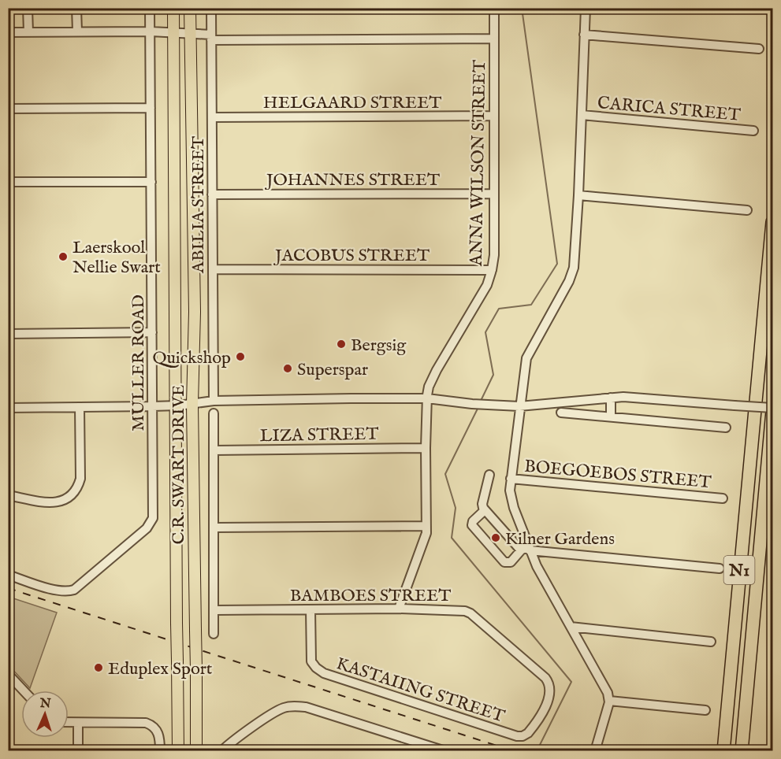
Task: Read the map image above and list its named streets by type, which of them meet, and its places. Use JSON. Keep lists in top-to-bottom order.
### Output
{
  "streets": {
    "highway": ["N1"],
    "main road": ["C.R. SWART DRIVE"],
    "street": [
      "HELGAARD STREET",
      "CARICA STREET",
      "ANNA WILSON STREET",
      "JOHANNES STREET",
      "ABILIA STREET",
      "JACOBUS STREET",
      "MULLER ROAD",
      "LIZA STREET",
      "BOEGOEBOS STREET",
      "BAMBOES STREET",
      "KASTAIING STREET"
    ]
  },
  "crossings": [
    ["HELGAARD STREET", "ANNA WILSON STREET"],
    ["HELGAARD STREET", "ABILIA STREET"],
    ["ANNA WILSON STREET", "JOHANNES STREET"],
    ["ANNA WILSON STREET", "JACOBUS STREET"],
    ["ANNA WILSON STREET", "LIZA STREET"],
    ["ANNA WILSON STREET", "BAMBOES STREET"],
    ["JOHANNES STREET", "ABILIA STREET"],
    ["ABILIA STREET", "JACOBUS STREET"],
    ["BAMBOES STREET", "KASTAIING STREET"]
  ],
  "places": [
    "Laerskool Nellie Swart",
    "Bergsig",
    "Quickshop",
    "Superspar",
    "Kilner Gardens",
    "Eduplex Sport"
  ],
  "north": "top"
}
